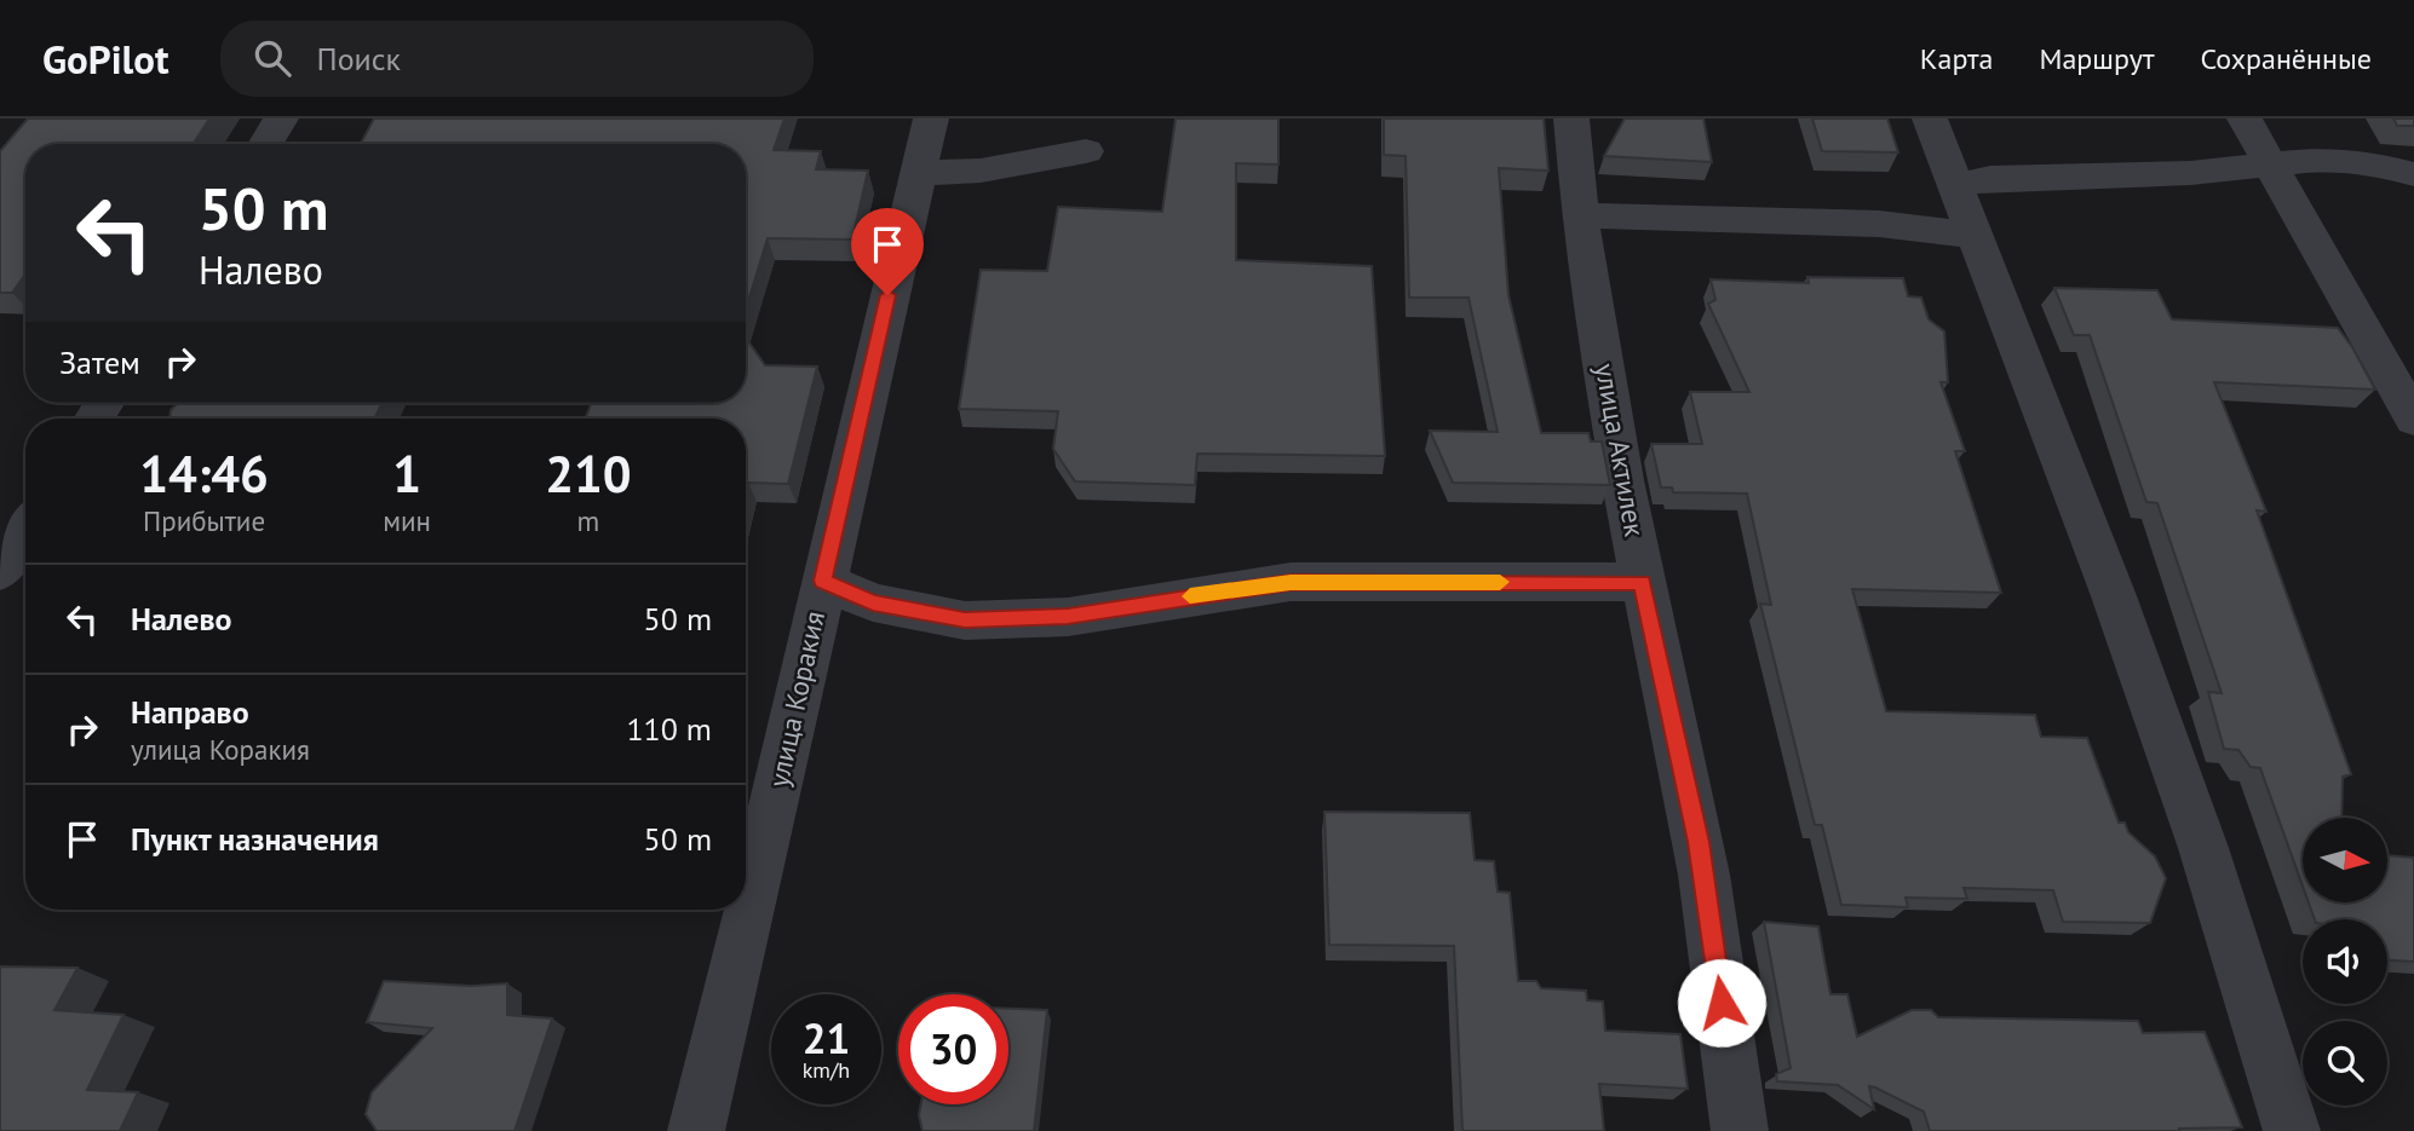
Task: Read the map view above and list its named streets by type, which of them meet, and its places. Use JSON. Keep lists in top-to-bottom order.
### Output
{
  "streets": {
    "street": ["улица Актилек", "улица Коракия"]
  },
  "north": "right",
  "page": {
    "header": "GoPilot",
    "search": "Поиск",
    "nav": ["Карта", "Маршрут", "Сохранённые"],
    "turn": ["50 m", "Налево"],
    "then": "Затем",
    "eta": [
      "14:46",
      "Прибытие",
      "1",
      "мин",
      "210",
      "m"
    ],
    "list": [
      {
        "name": "Налево",
        "value": "50 m"
      },
      {
        "name": "Направо",
        "note": "улица Коракия",
        "value": "110 m"
      },
      {
        "name": "Пункт назначения",
        "value": "50 m"
      }
    ],
    "speed": "21 km/h",
    "limit": "30"
  }
}
